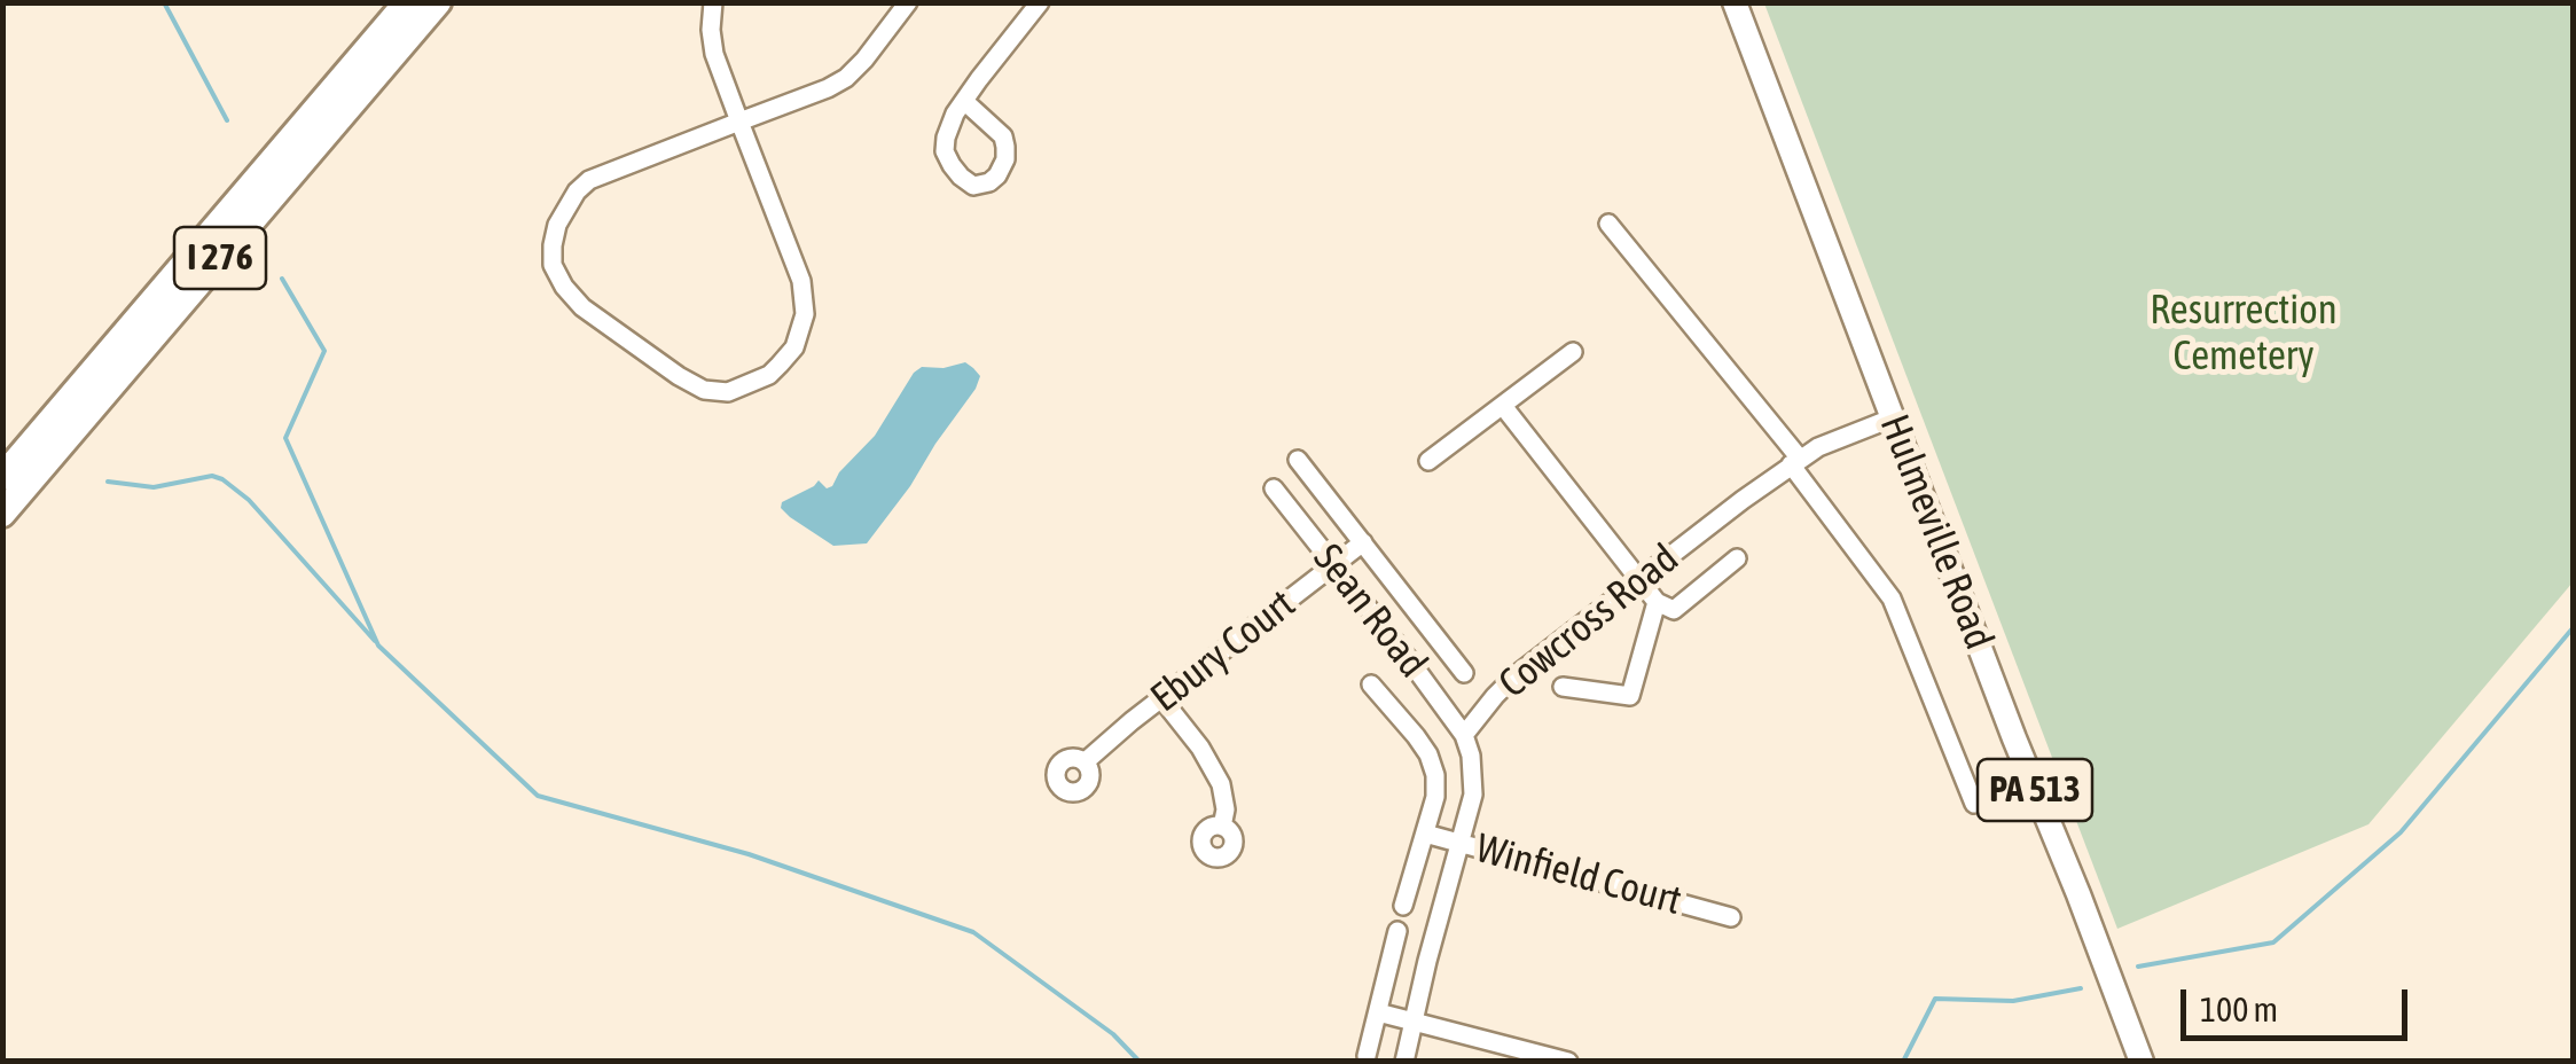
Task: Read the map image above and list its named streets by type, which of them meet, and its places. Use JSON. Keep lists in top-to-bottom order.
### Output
{
  "streets": {
    "highway": ["I 276"],
    "main road": ["Hulmeville Road", "PA 513"],
    "street": [
      "Sean Road",
      "Cowcross Road",
      "Ebury Court",
      "Winfield Court"
    ]
  },
  "crossings": [
    ["Hulmeville Road", "Cowcross Road"],
    ["Sean Road", "Cowcross Road"],
    ["Sean Road", "Ebury Court"]
  ],
  "parks": ["Resurrection Cemetery"],
  "scale_bar": "100 m"
}
